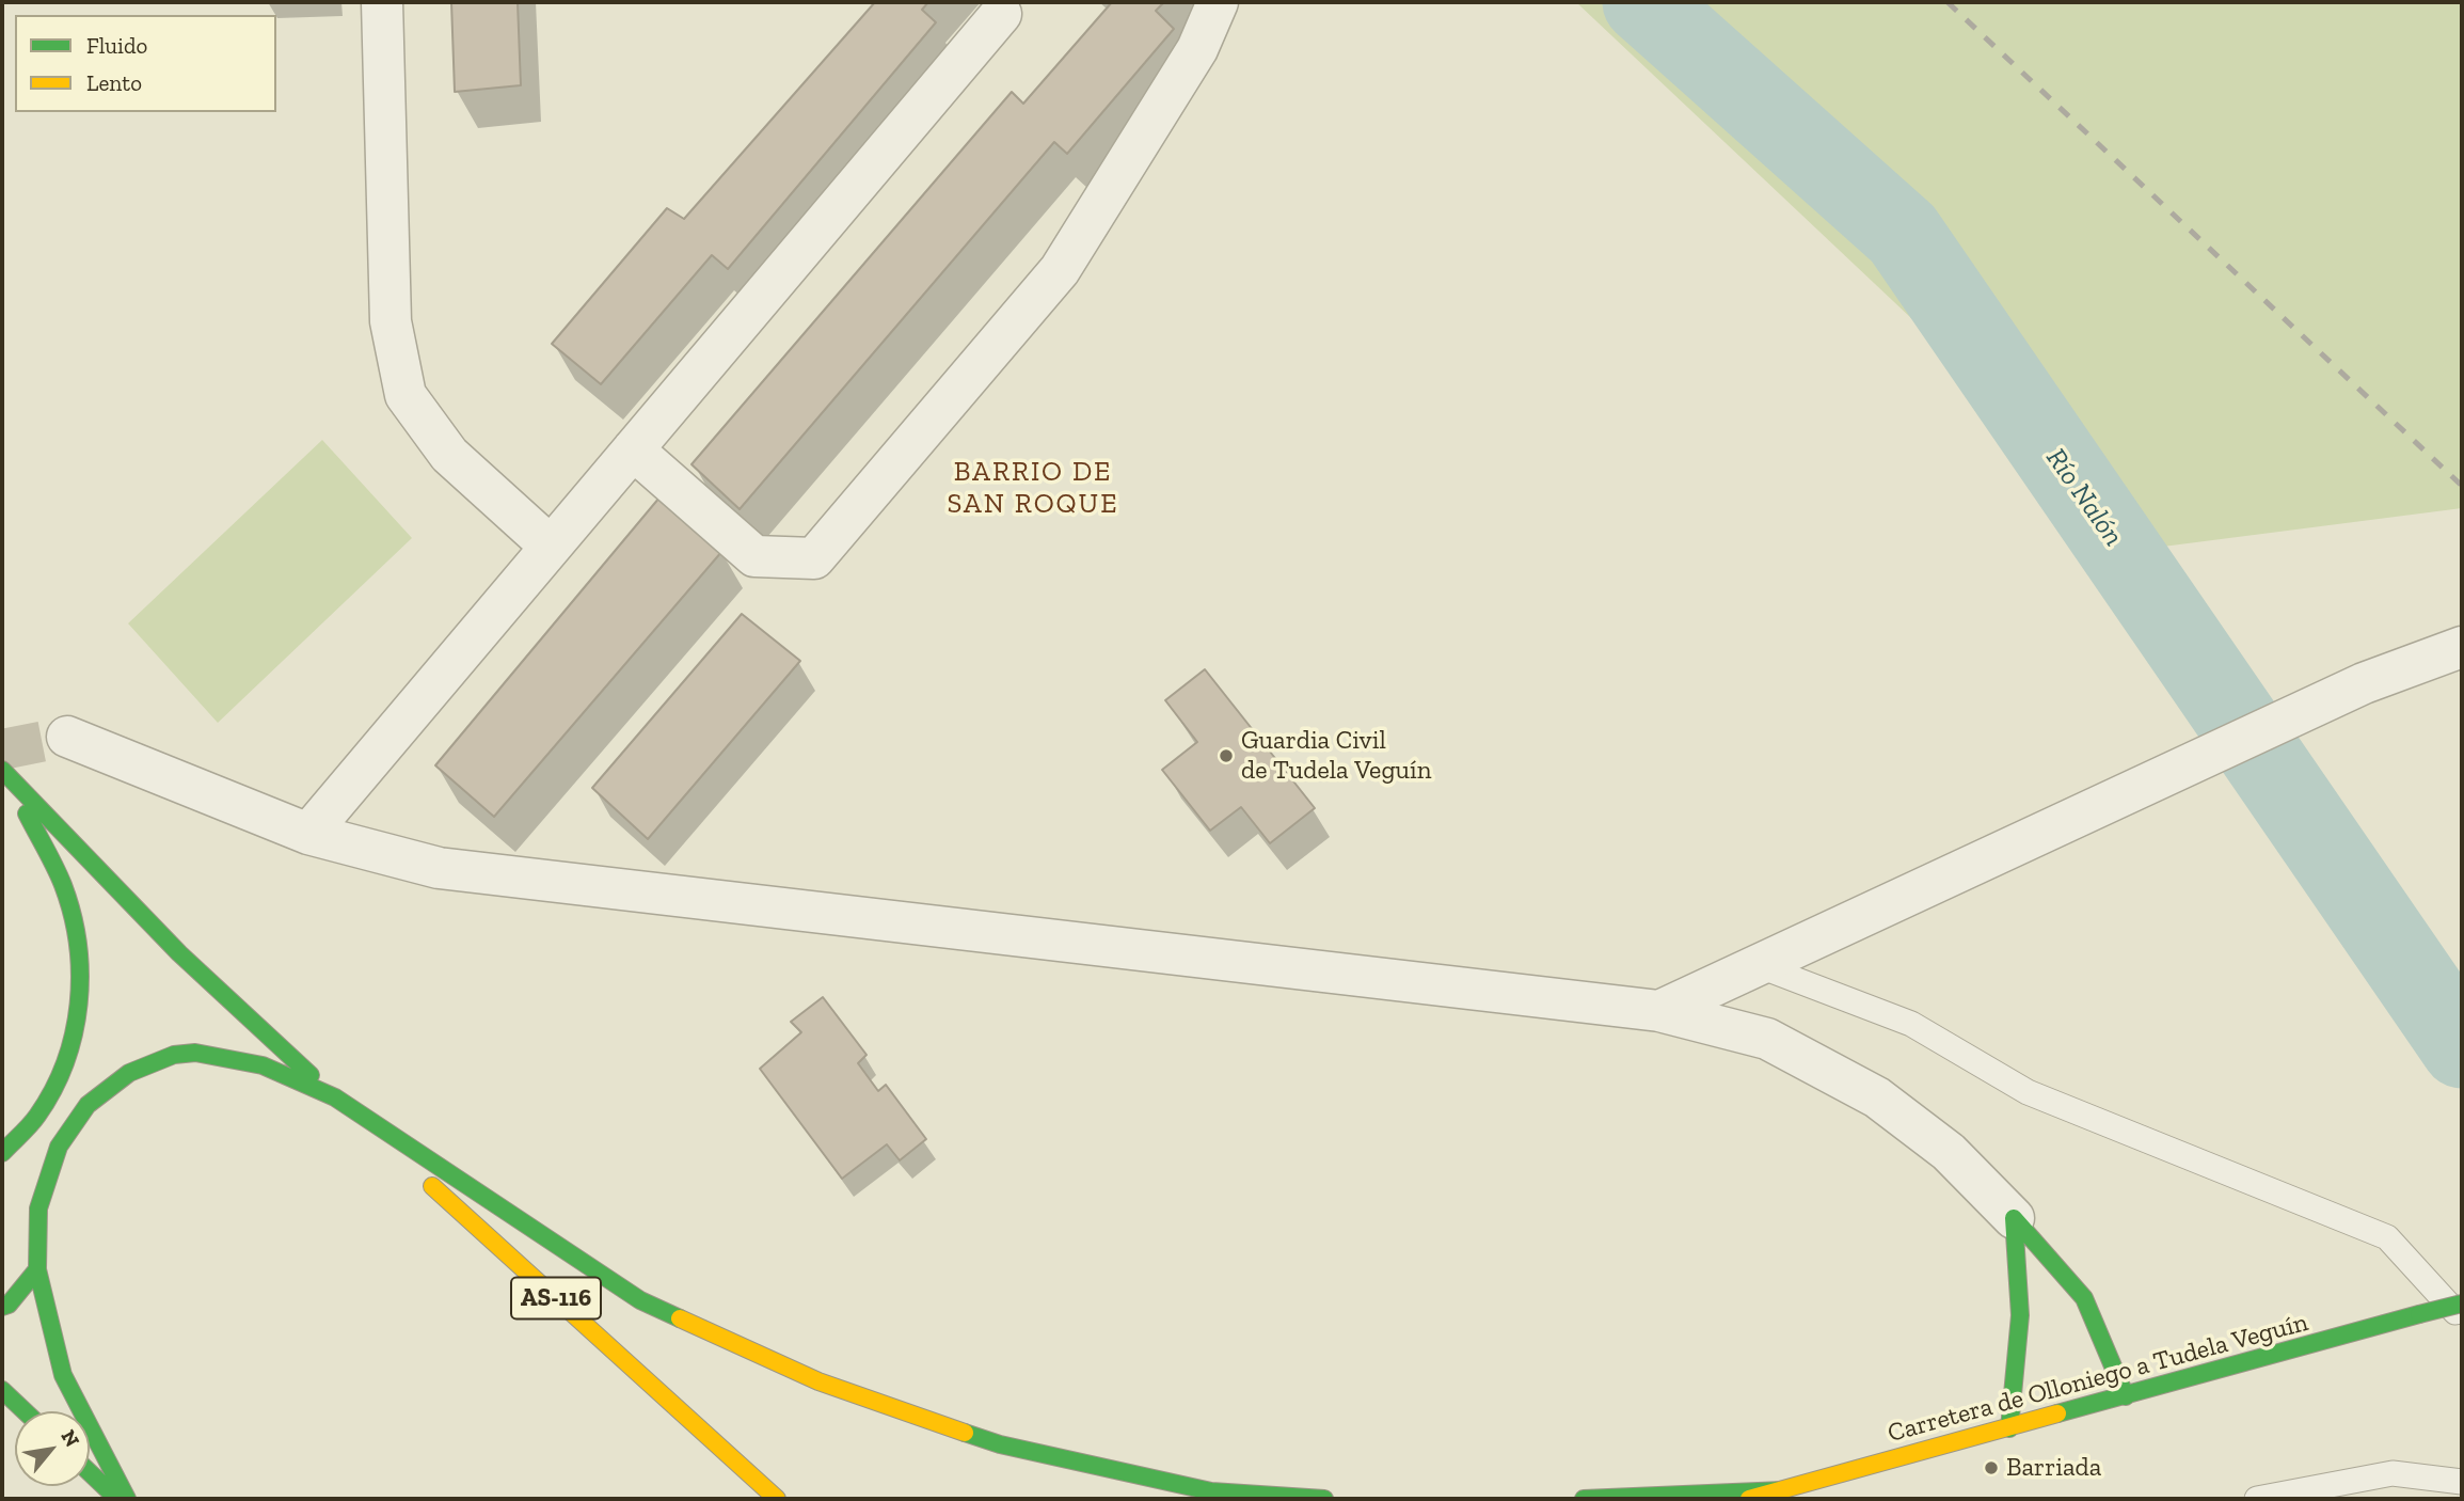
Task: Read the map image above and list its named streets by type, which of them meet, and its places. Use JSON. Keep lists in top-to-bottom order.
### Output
{
  "streets": {
    "main road": ["AS-116", "Carretera de Olloniego a Tudela Veguín"]
  },
  "districts": ["BARRIO DE SAN ROQUE"],
  "water": ["Río Nalón"],
  "places": ["Guardia Civil de Tudela Veguín", "Barriada"],
  "legend": ["Fluido", "Lento"],
  "north": "top right"
}
